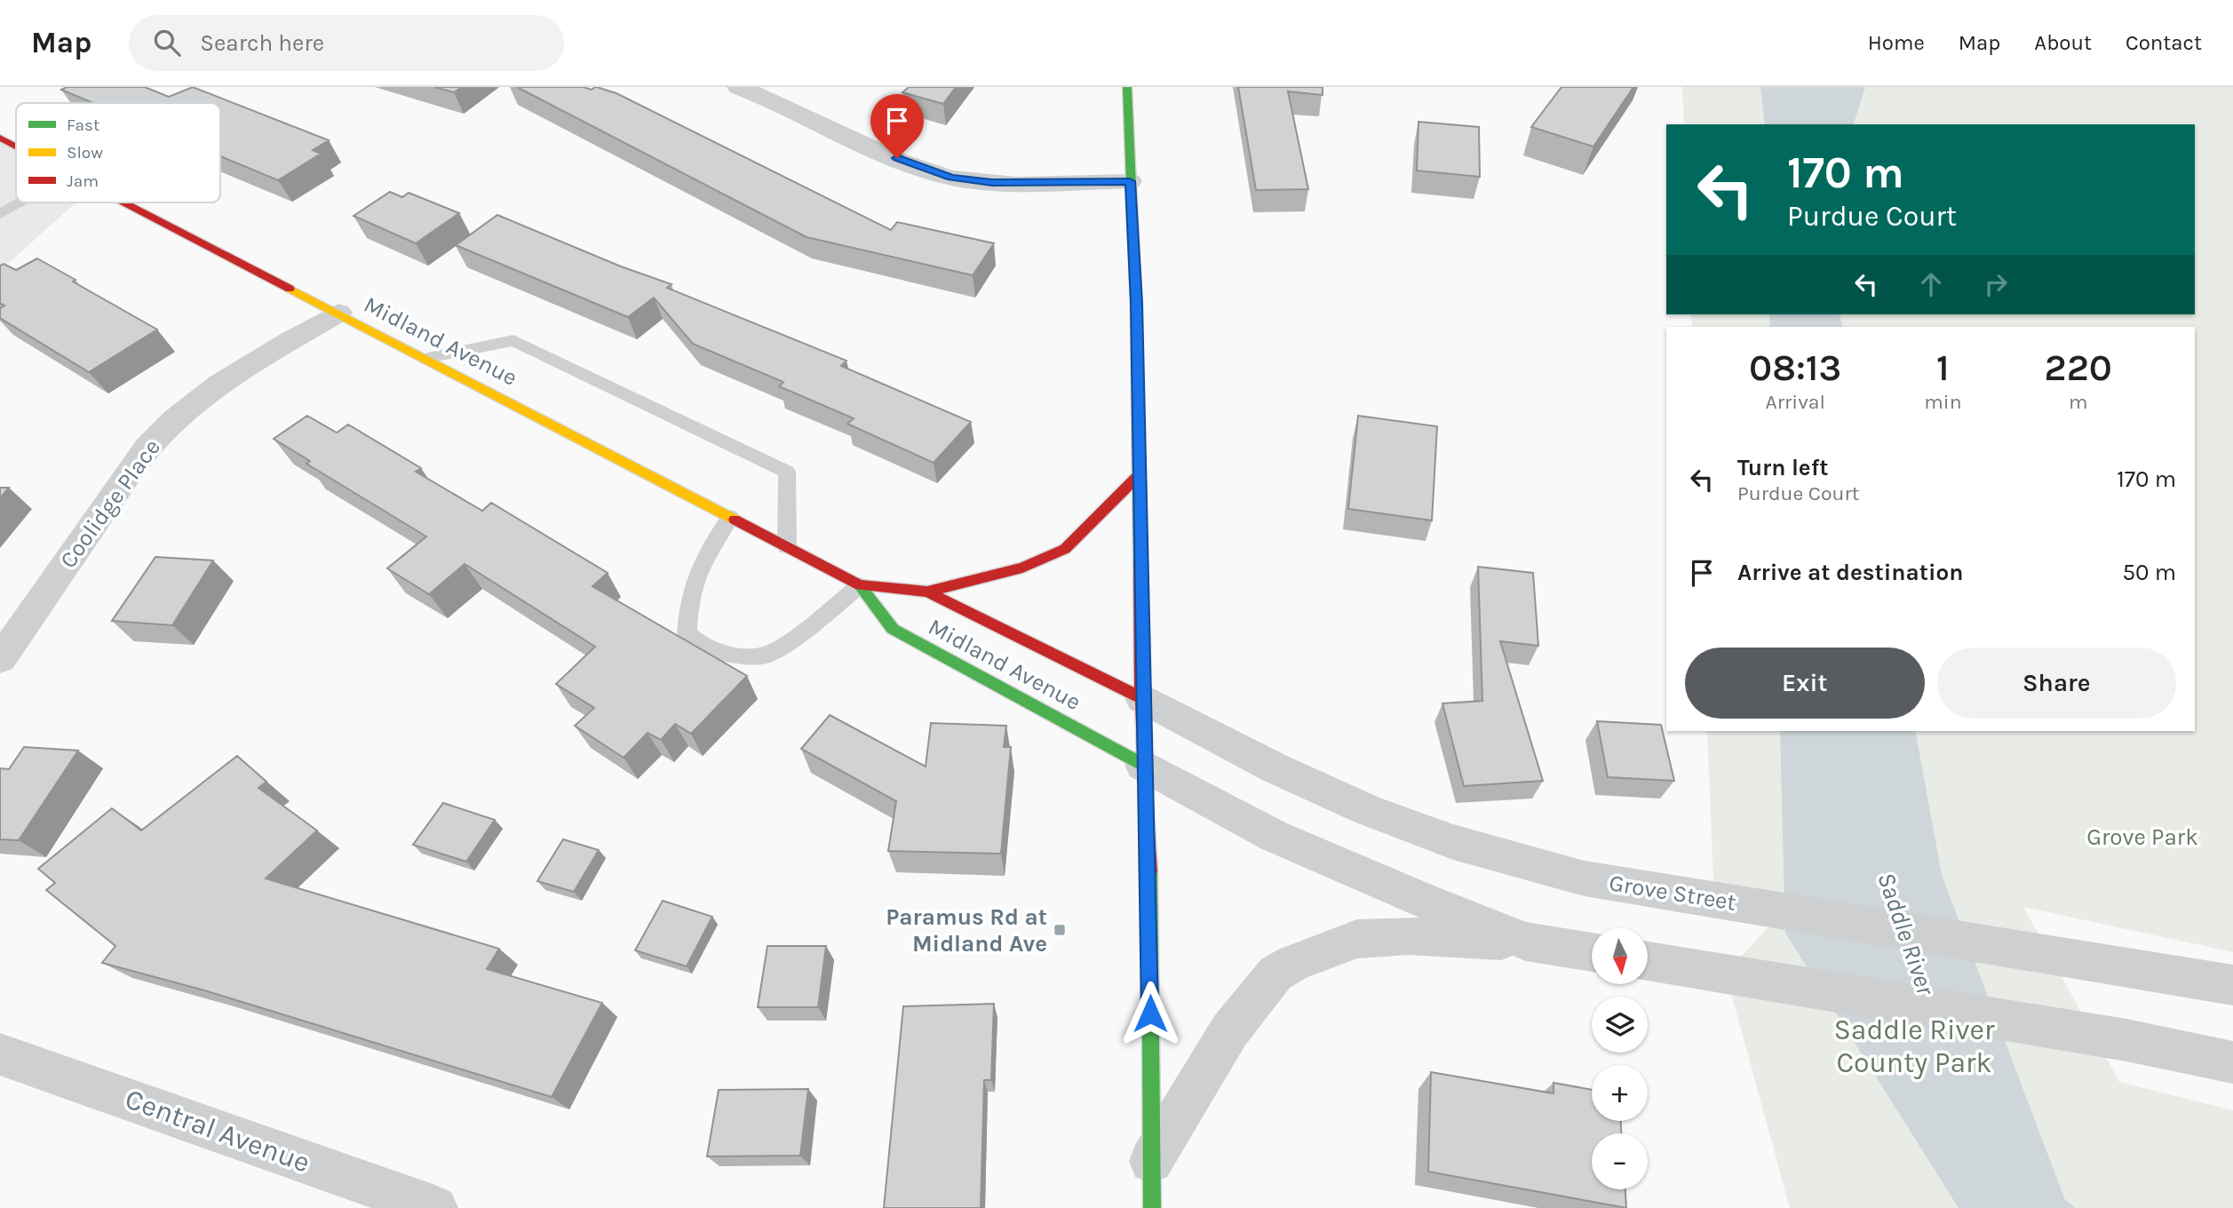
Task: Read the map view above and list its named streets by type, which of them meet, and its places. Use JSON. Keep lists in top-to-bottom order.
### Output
{
  "streets": {
    "street": [
      "Midland Avenue",
      "Coolidge Place",
      "Grove Street",
      "Central Avenue"
    ]
  },
  "crossings": [
    ["Midland Avenue", "Coolidge Place"],
    ["Midland Avenue", "Grove Street"]
  ],
  "water": ["Saddle River"],
  "parks": ["Grove Park", "Saddle River County Park"],
  "places": {
    "transit": ["Paramus Rd at Midland Ave"]
  },
  "legend": ["Fast", "Slow", "Jam"],
  "north": "bottom",
  "page": {
    "header": "Map",
    "search": "Search here",
    "nav": [
      "Home",
      "Map",
      "About",
      "Contact"
    ],
    "turn": ["170 m", "Purdue Court"],
    "eta": [
      "08:13",
      "Arrival",
      "1",
      "min",
      "220",
      "m"
    ],
    "list": [
      {
        "name": "Turn left",
        "note": "Purdue Court",
        "value": "170 m"
      },
      {
        "name": "Arrive at destination",
        "value": "50 m"
      }
    ],
    "buttons": ["Exit", "Share"],
    "map_buttons": ["+", "−"]
  }
}
